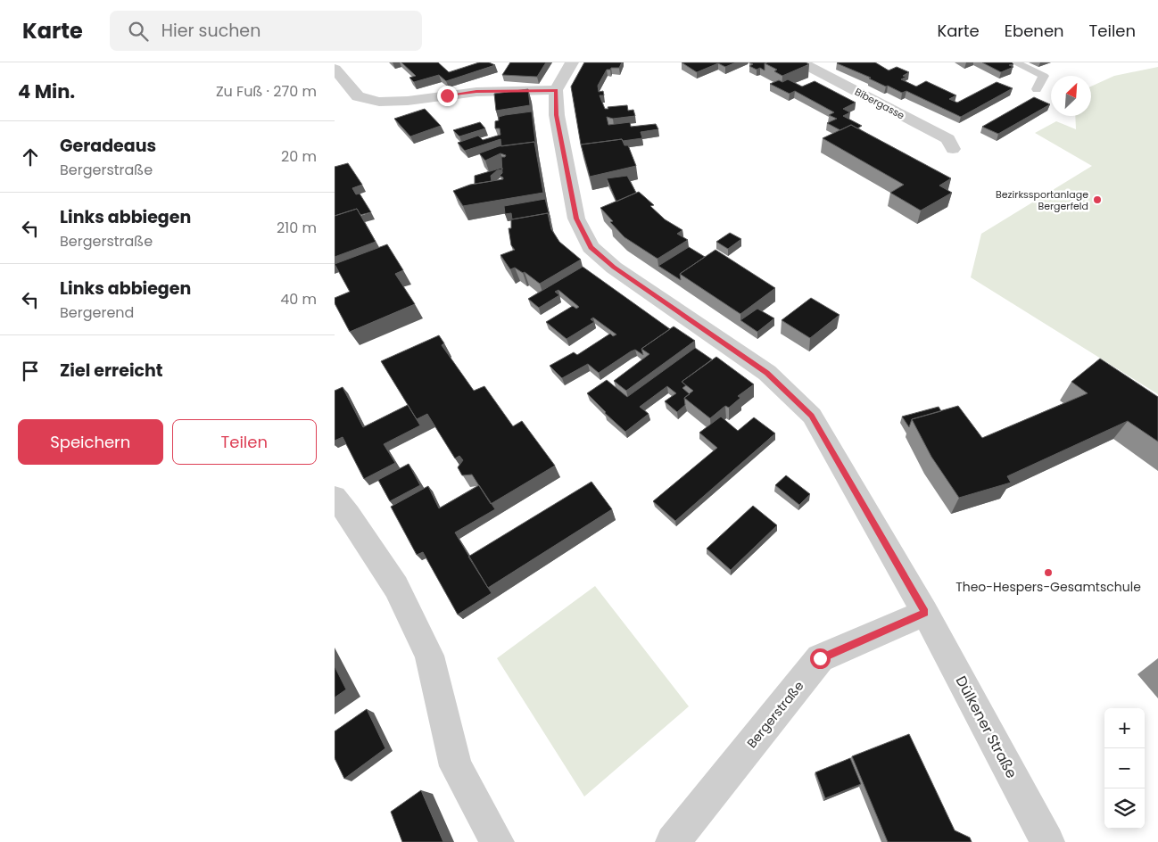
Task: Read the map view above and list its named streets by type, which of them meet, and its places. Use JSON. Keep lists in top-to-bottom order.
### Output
{
  "streets": {
    "street": ["Bibergasse", "Bergerstraße", "Dülkener Straße"]
  },
  "crossings": [
    ["Bergerstraße", "Dülkener Straße"]
  ],
  "places": ["Bezirkssportanlage Bergerfeld", "Theo-Hespers-Gesamtschule"],
  "north": "top right",
  "page": {
    "header": "Karte",
    "search": "Hier suchen",
    "nav": ["Karte", "Ebenen", "Teilen"],
    "heading": ["4 Min.", "Zu Fuß · 270 m"],
    "list": [
      ["Geradeaus", "Bergerstraße", "20 m"],
      ["Links abbiegen", "Bergerstraße", "210 m"],
      ["Links abbiegen", "Bergerend", "40 m"],
      "Ziel erreicht"
    ],
    "buttons": ["Speichern", "Teilen"],
    "map_buttons": ["+", "−"]
  }
}
